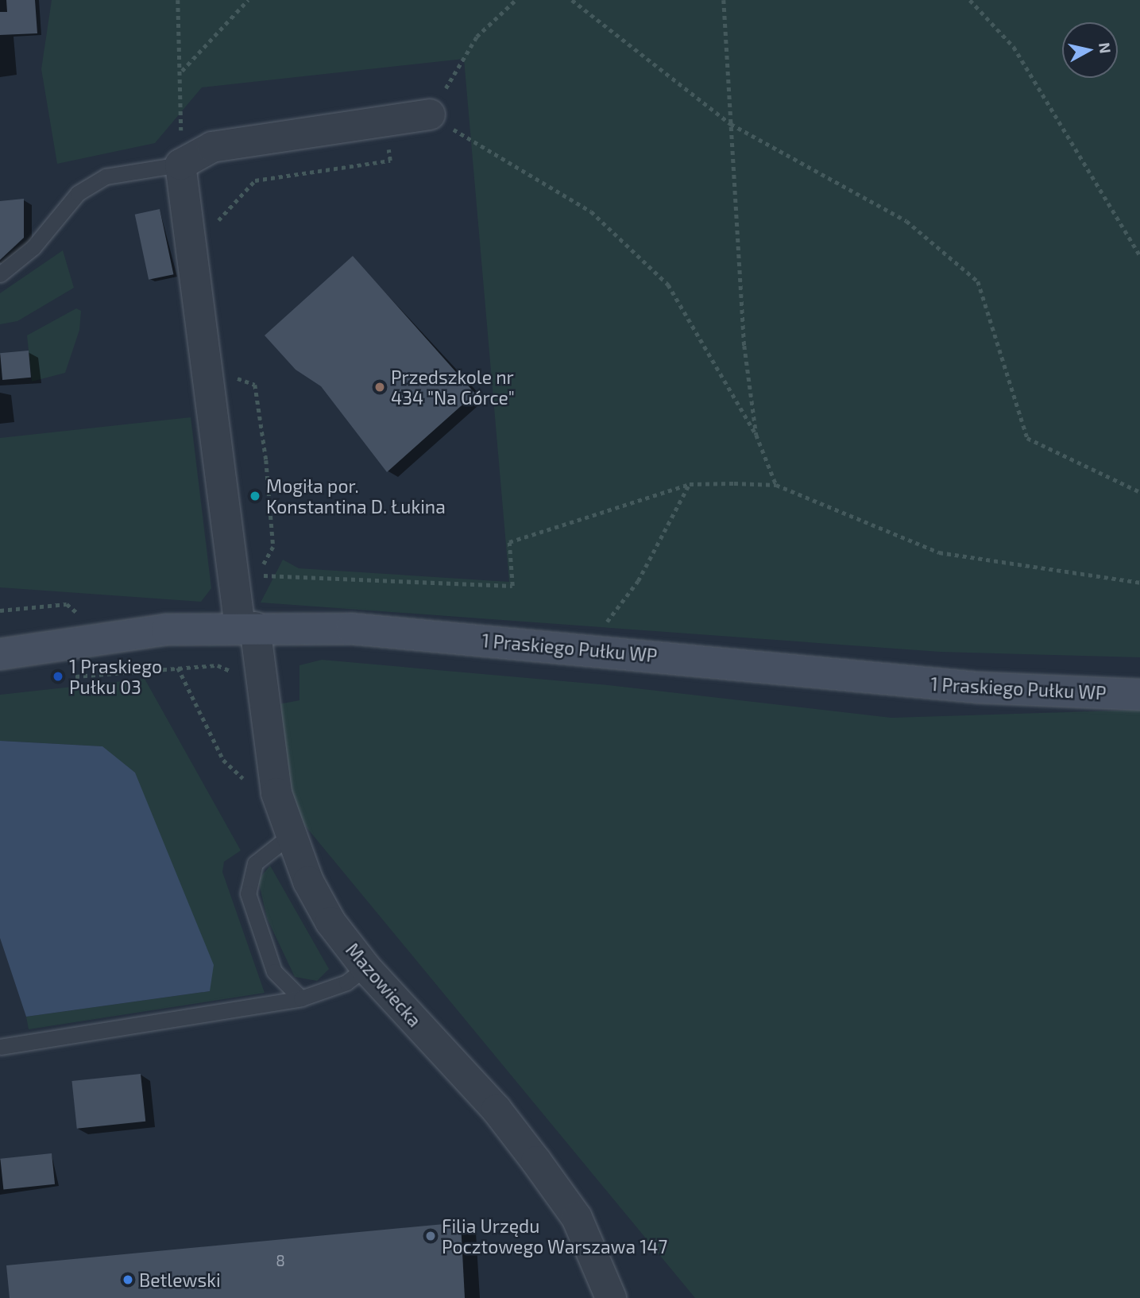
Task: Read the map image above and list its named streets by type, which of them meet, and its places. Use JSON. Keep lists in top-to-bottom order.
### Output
{
  "streets": {
    "street": ["1 Praskiego Pułku WP", "Mazowiecka"]
  },
  "crossings": [
    ["1 Praskiego Pułku WP", "Mazowiecka"]
  ],
  "places": [
    "Przedszkole nr 434 \"Na Górce\"",
    "Mogiła por. Konstantina D. Łukina",
    "1 Praskiego Pułku 03",
    "Filia Urzędu Pocztowego Warszawa 147",
    "Betlewski"
  ],
  "house_numbers": ["8"],
  "north": "right"
}
